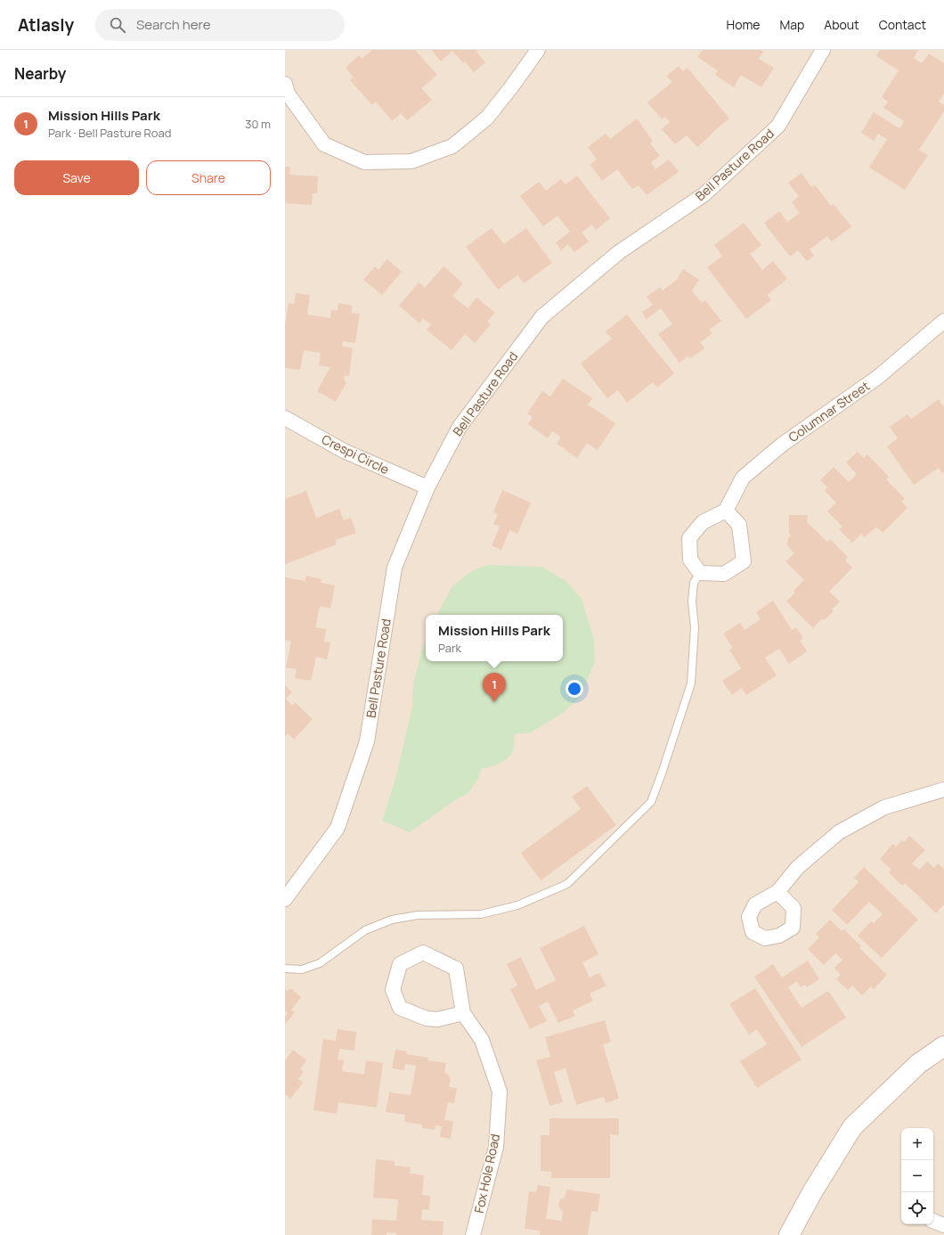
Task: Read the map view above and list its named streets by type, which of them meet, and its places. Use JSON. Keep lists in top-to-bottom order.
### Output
{
  "streets": {
    "street": [
      "Bell Pasture Road",
      "Columnar Street",
      "Crespi Circle",
      "Fox Hole Road"
    ]
  },
  "crossings": [
    ["Bell Pasture Road", "Crespi Circle"]
  ],
  "page": {
    "header": "Atlasly",
    "search": "Search here",
    "nav": [
      "Home",
      "Map",
      "About",
      "Contact"
    ],
    "heading": "Nearby",
    "list": [
      {
        "mark": "1",
        "name": "Mission Hills Park",
        "note": "Park · Bell Pasture Road",
        "value": "30 m"
      }
    ],
    "buttons": ["Save", "Share"],
    "popup": ["Mission Hills Park", "Park"],
    "pins": "1",
    "map_buttons": ["+", "−"]
  }
}
